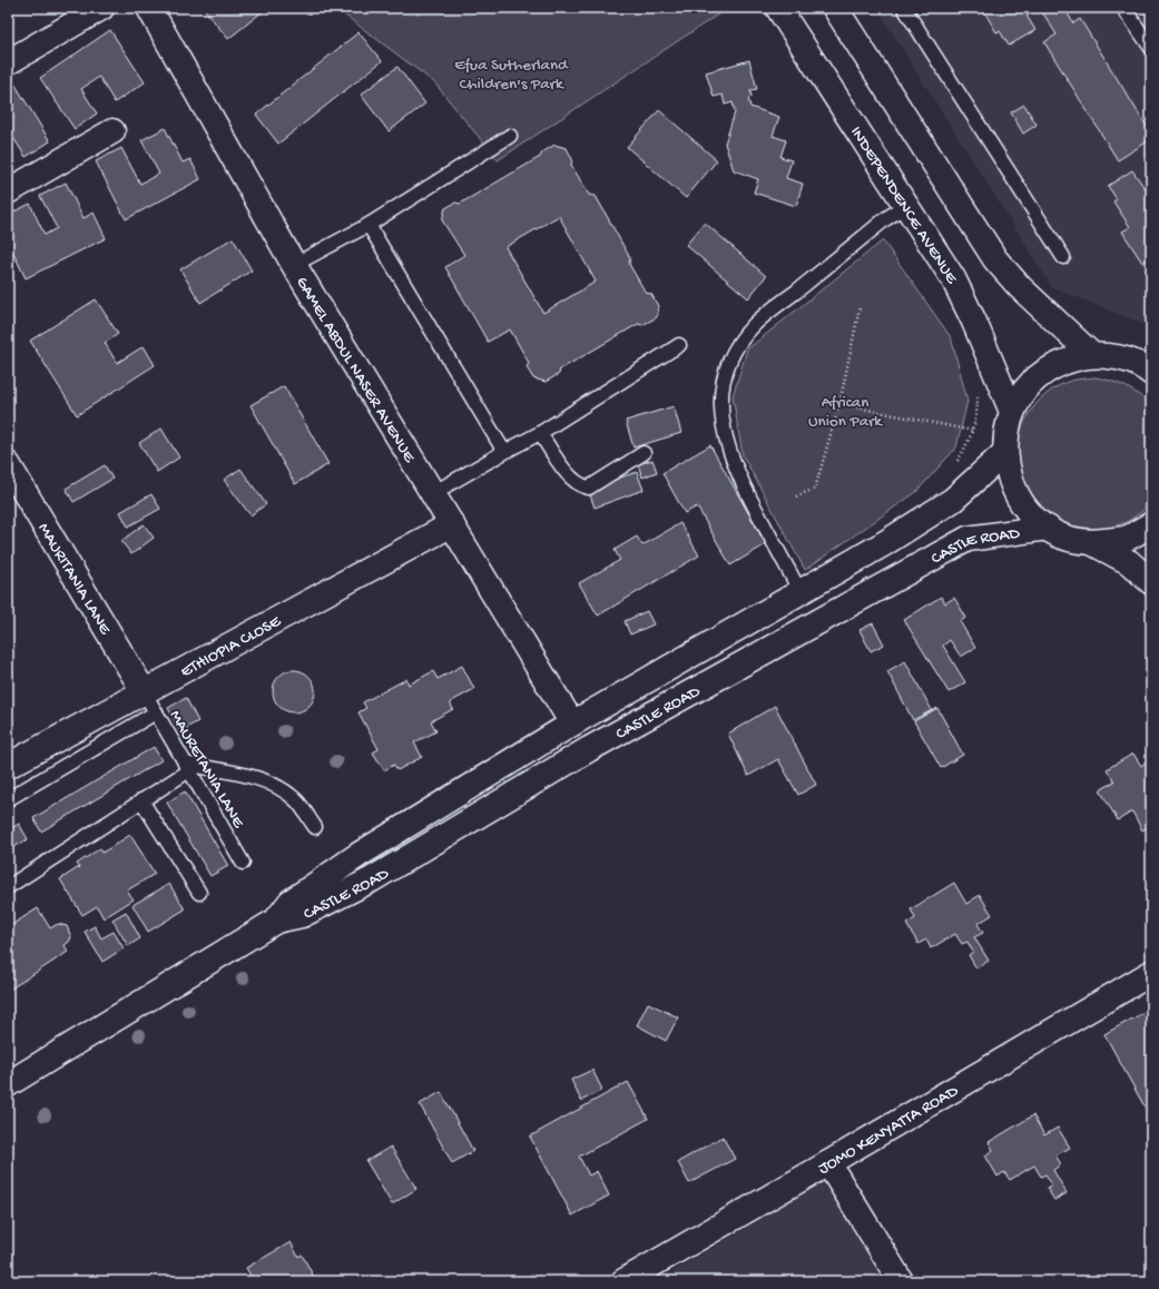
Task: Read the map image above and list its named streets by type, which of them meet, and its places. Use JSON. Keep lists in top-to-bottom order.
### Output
{
  "streets": {
    "main road": [
      "INDEPENDENCE AVENUE",
      "GAMEL ABDUL NASER AVENUE",
      "CASTLE ROAD",
      "MAURITANIA LANE",
      "ETHIOPIA CLOSE",
      "JOMO KENYATTA ROAD"
    ],
    "lane": ["MAURETANIA LANE"]
  },
  "crossings": [
    ["GAMEL ABDUL NASER AVENUE", "CASTLE ROAD"],
    ["GAMEL ABDUL NASER AVENUE", "ETHIOPIA CLOSE"],
    ["MAURITANIA LANE", "ETHIOPIA CLOSE"],
    ["MAURITANIA LANE", "MAURETANIA LANE"],
    ["ETHIOPIA CLOSE", "MAURETANIA LANE"]
  ],
  "parks": ["Efua Sutherland Children's Park", "African Union Park"]
}
